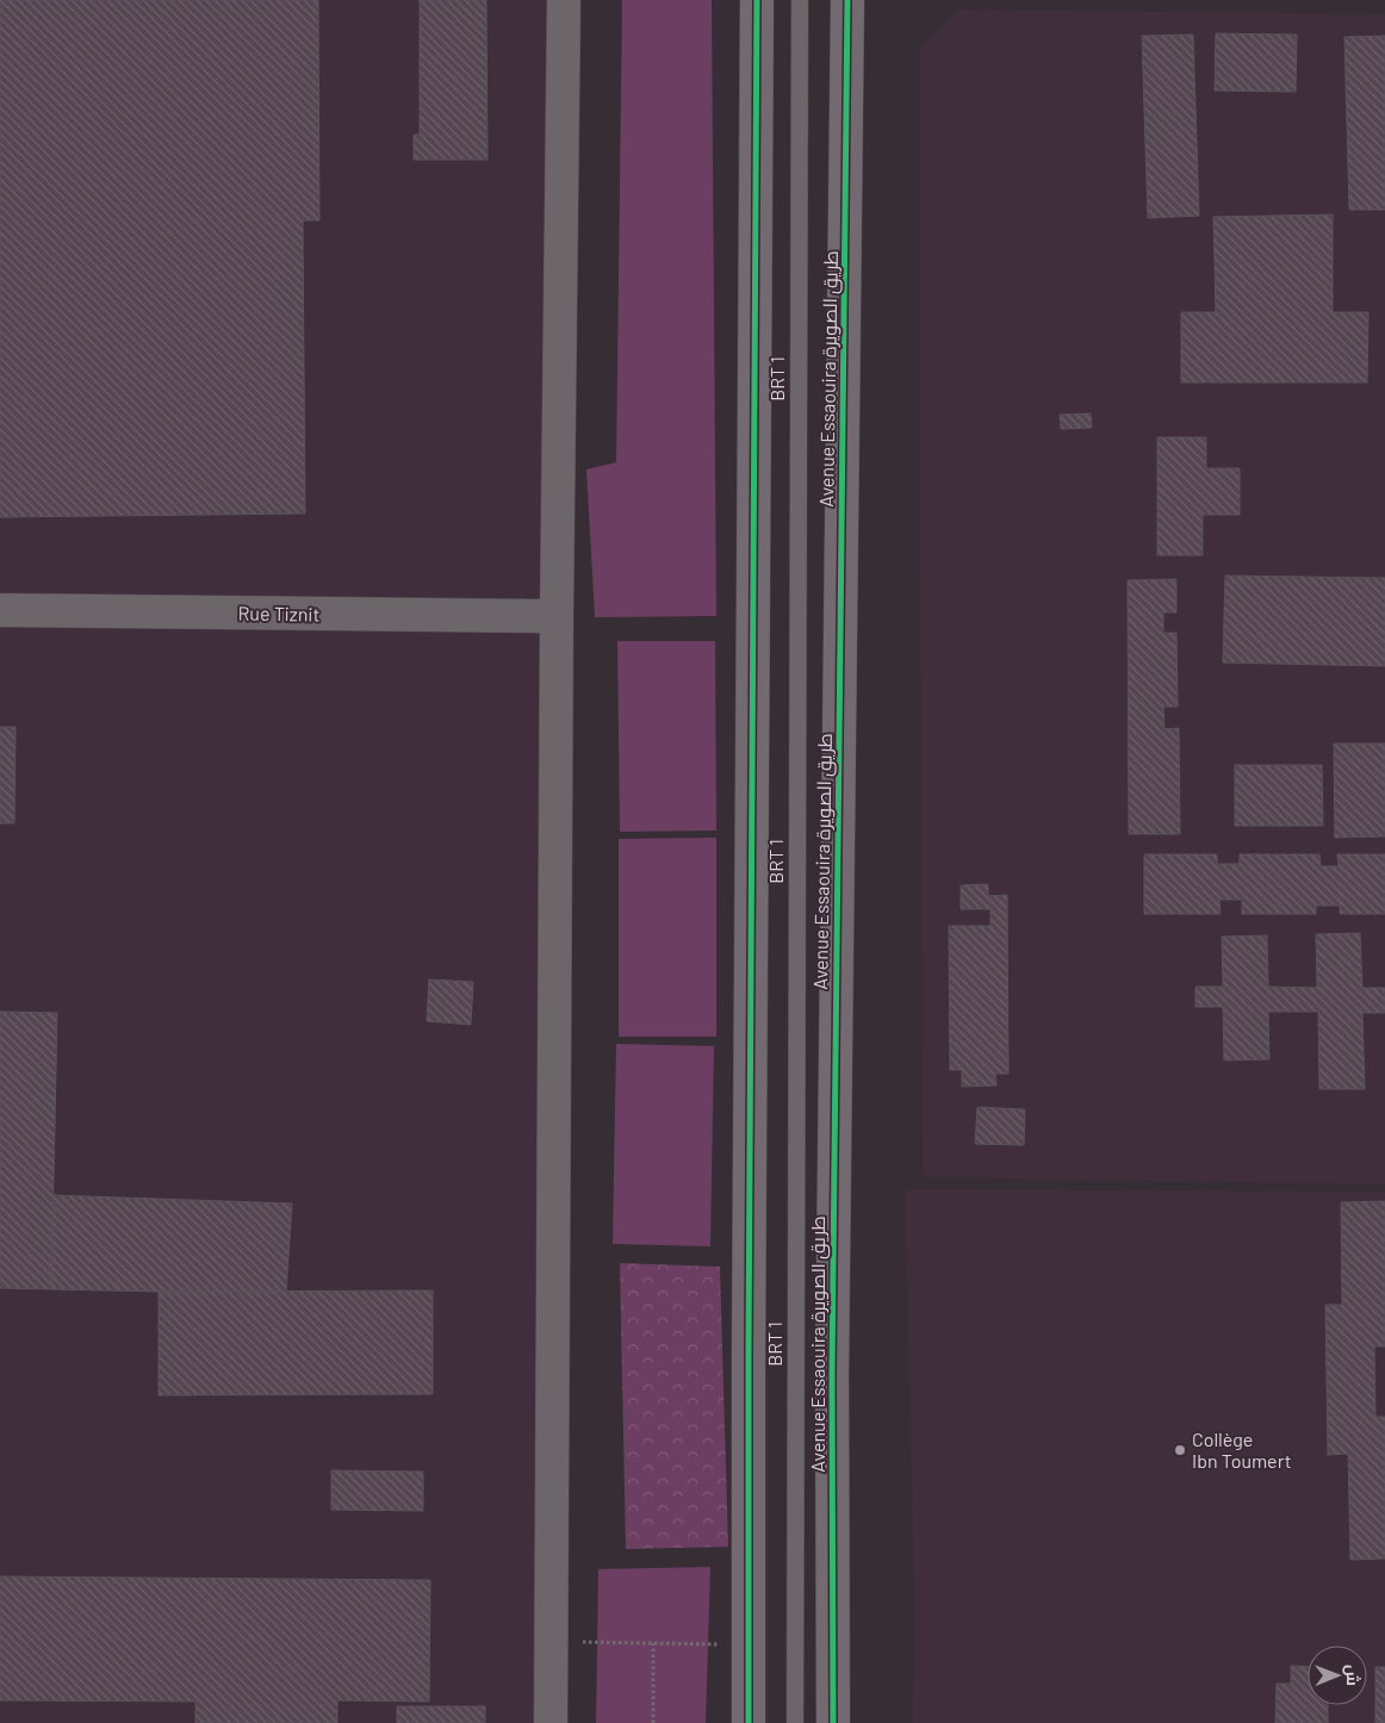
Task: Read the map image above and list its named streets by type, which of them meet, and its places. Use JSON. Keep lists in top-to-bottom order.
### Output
{
  "streets": {
    "main road": ["Avenue Essaouira طريق الصويرة"],
    "street": ["Rue Tiznit"],
    "lane": ["BRT 1"]
  },
  "places": ["Collège Ibn Toumert"],
  "north": "right"
}
